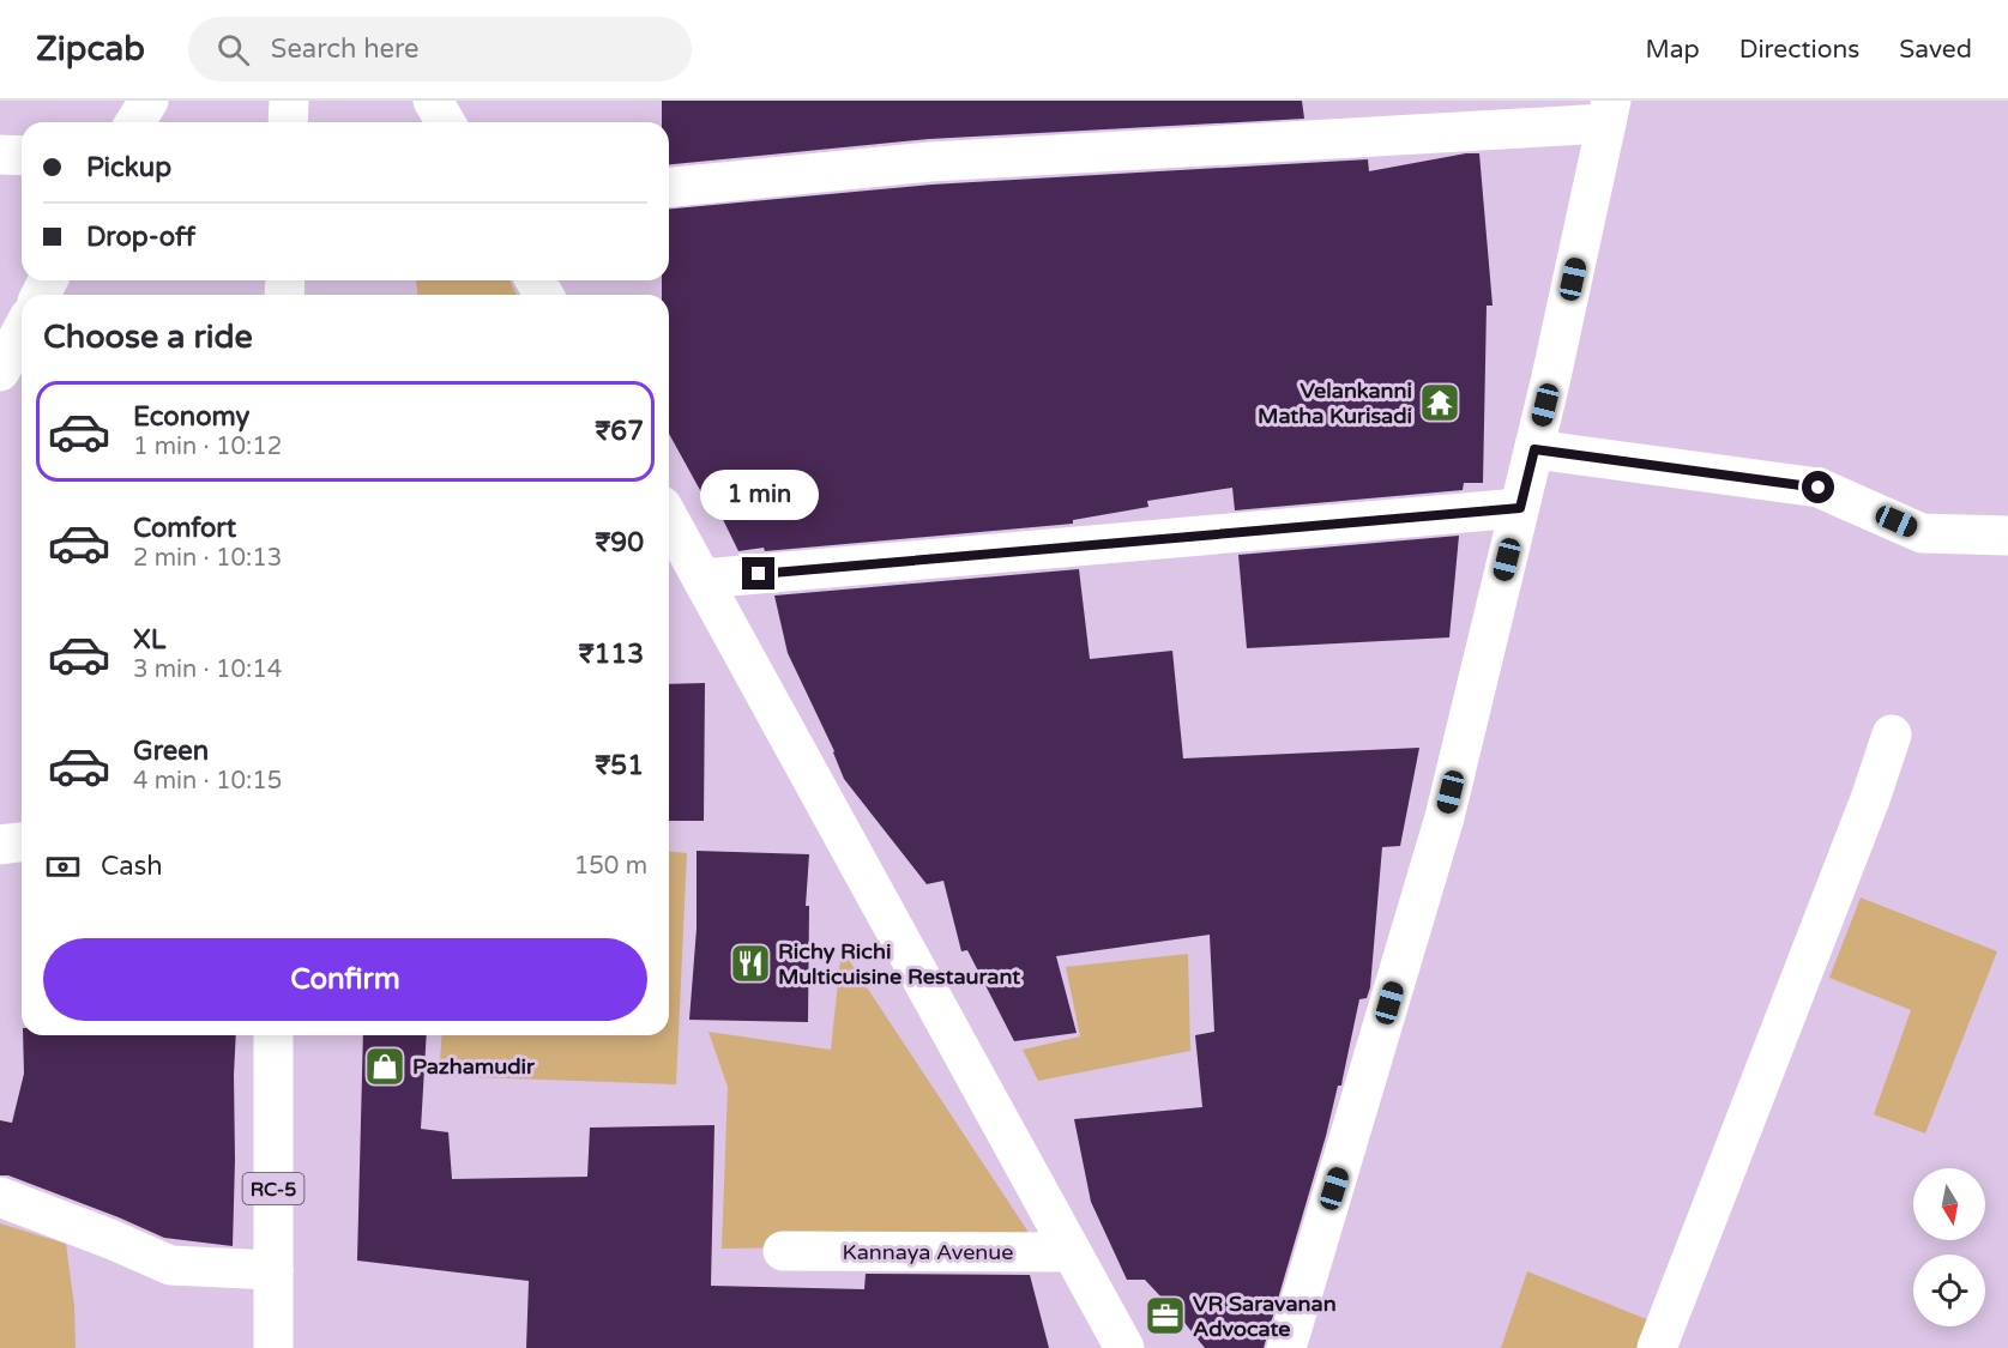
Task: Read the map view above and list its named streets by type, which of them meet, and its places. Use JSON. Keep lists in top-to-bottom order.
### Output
{
  "streets": {
    "street": ["RC-5", "Kannaya Avenue"]
  },
  "places": {
    "temple": ["Velankanni Matha Kurisadi"],
    "restaurant": ["Richy Richi Multicuisine Restaurant"],
    "shop": ["Pazhamudir"],
    "office": ["VR Saravanan Advocate"]
  },
  "north": "bottom",
  "page": {
    "header": "Zipcab",
    "search": "Search here",
    "nav": ["Map", "Directions", "Saved"],
    "banner": ["Pickup", "Drop-off"],
    "heading": "Choose a ride",
    "list": [
      {
        "name": "Economy",
        "note": "1 min · 10:12",
        "value": "₹67"
      },
      {
        "name": "Comfort",
        "note": "2 min · 10:13",
        "value": "₹90"
      },
      {
        "name": "XL",
        "note": "3 min · 10:14",
        "value": "₹113"
      },
      {
        "name": "Green",
        "note": "4 min · 10:15",
        "value": "₹51"
      }
    ],
    "bubble": "1 min",
    "pay": ["Cash", "150 m"],
    "buttons": "Confirm"
  }
}
